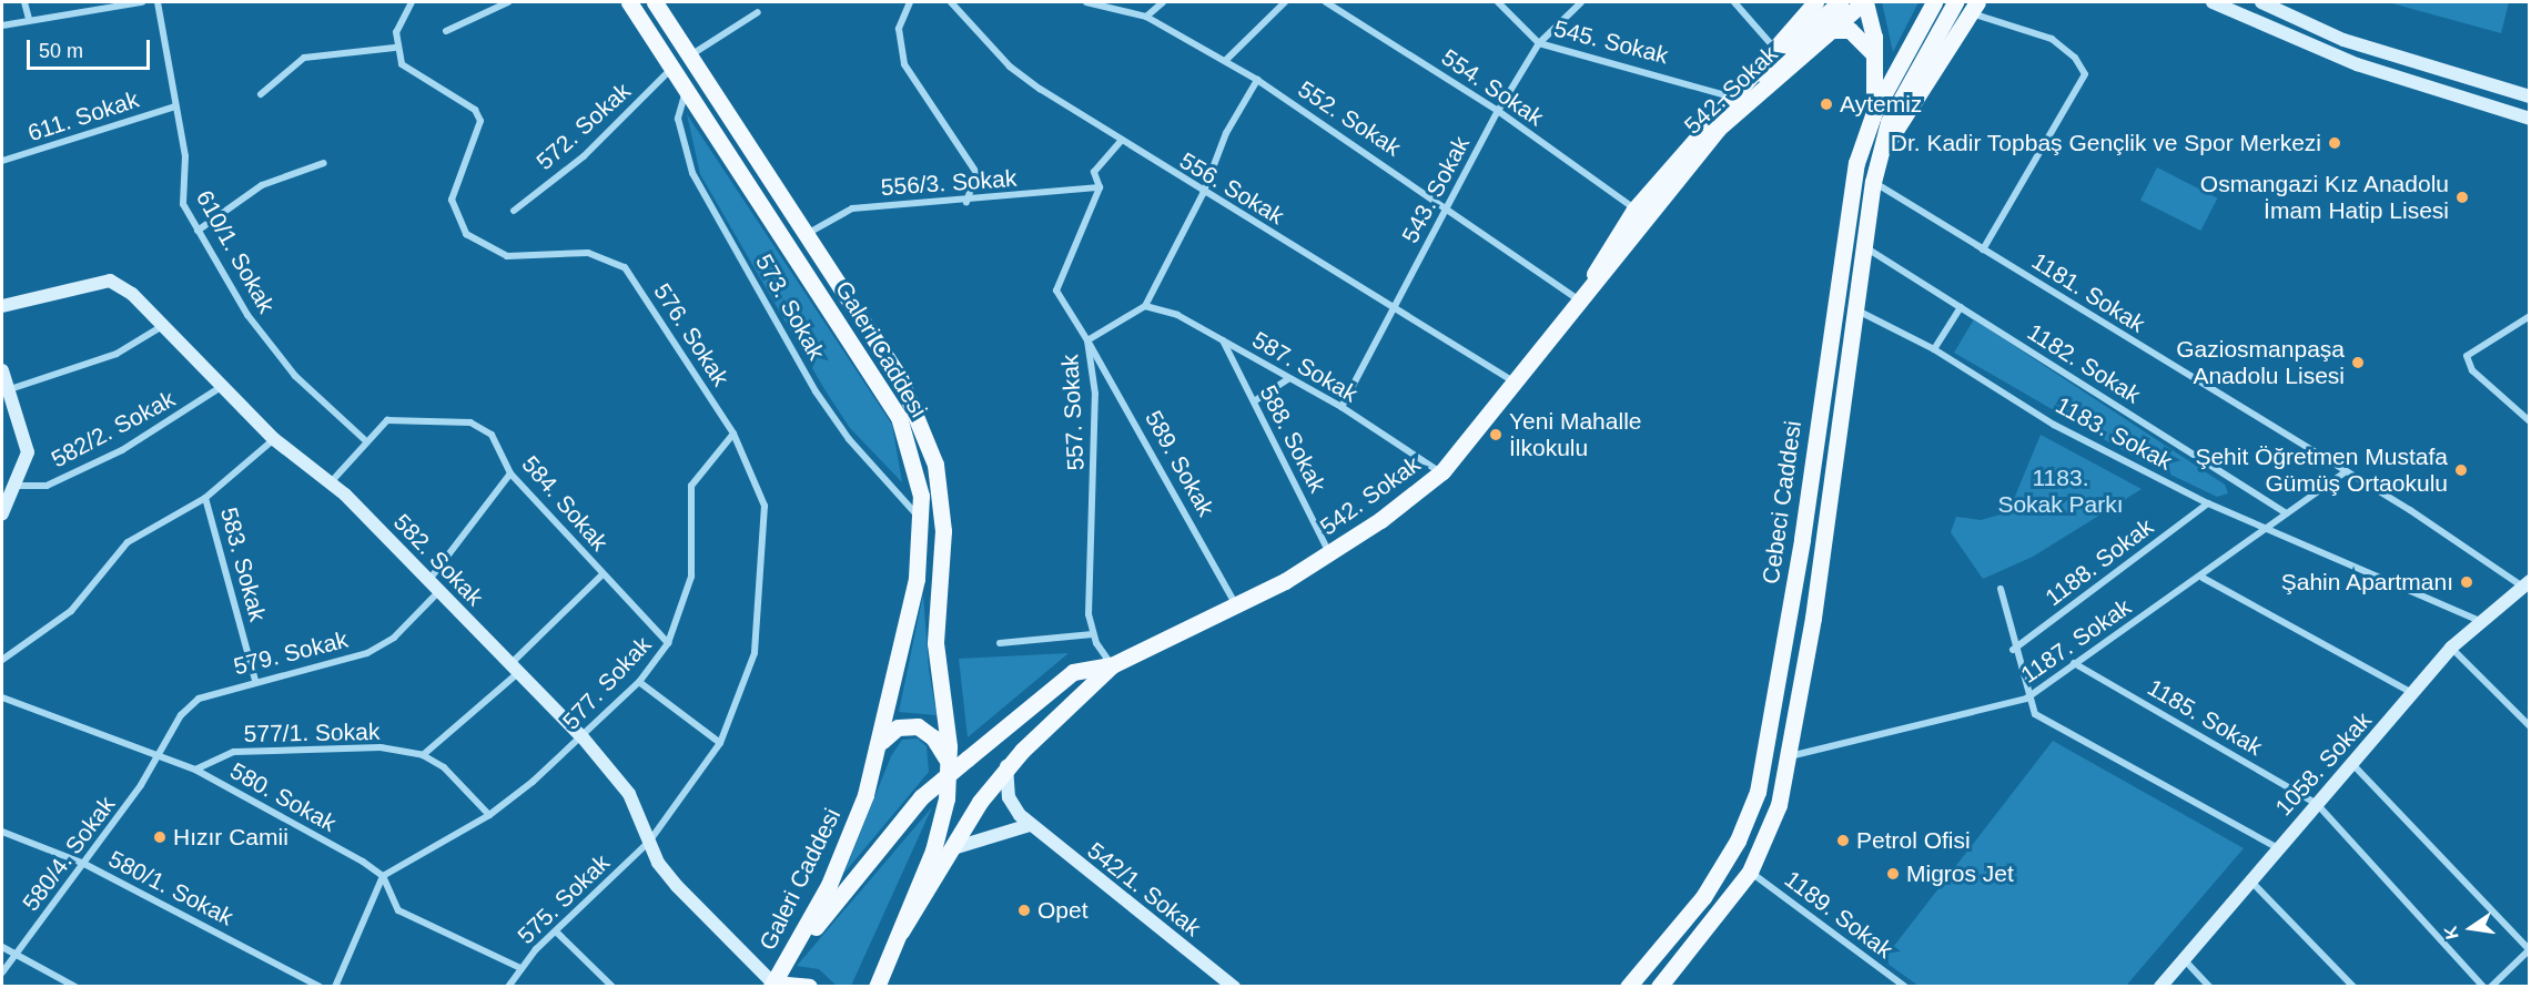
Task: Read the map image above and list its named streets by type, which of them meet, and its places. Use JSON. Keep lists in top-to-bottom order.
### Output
{
  "streets": {
    "main road": ["542. Sokak", "Galeri Caddesi", "Cebeci Caddesi"],
    "street": [
      "545. Sokak",
      "554. Sokak",
      "611. Sokak",
      "552. Sokak",
      "572. Sokak",
      "556/3. Sokak",
      "556. Sokak",
      "543. Sokak",
      "610/1. Sokak",
      "1181. Sokak",
      "573. Sokak",
      "576. Sokak",
      "1182. Sokak",
      "587. Sokak",
      "557. Sokak",
      "582/2. Sokak",
      "1183. Sokak",
      "588. Sokak",
      "589. Sokak",
      "584. Sokak",
      "582. Sokak",
      "1188. Sokak",
      "583. Sokak",
      "1187. Sokak",
      "579. Sokak",
      "577. Sokak",
      "1185. Sokak",
      "577/1. Sokak",
      "1058. Sokak",
      "580. Sokak",
      "580/4. Sokak",
      "580/1. Sokak",
      "542/1. Sokak",
      "575. Sokak",
      "1189. Sokak"
    ]
  },
  "crossings": [
    ["545. Sokak", "542. Sokak"],
    ["545. Sokak", "543. Sokak"],
    ["554. Sokak", "542. Sokak"],
    ["554. Sokak", "543. Sokak"],
    ["542. Sokak", "552. Sokak"],
    ["542. Sokak", "556. Sokak"],
    ["542. Sokak", "587. Sokak"],
    ["542. Sokak", "557. Sokak"],
    ["542. Sokak", "588. Sokak"],
    ["542. Sokak", "589. Sokak"],
    ["611. Sokak", "610/1. Sokak"],
    ["552. Sokak", "543. Sokak"],
    ["572. Sokak", "Galeri Caddesi"],
    ["556/3. Sokak", "Galeri Caddesi"],
    ["556/3. Sokak", "557. Sokak"],
    ["556. Sokak", "543. Sokak"],
    ["556. Sokak", "557. Sokak"],
    ["543. Sokak", "587. Sokak"],
    ["610/1. Sokak", "584. Sokak"],
    ["1181. Sokak", "Cebeci Caddesi"],
    ["1181. Sokak", "1187. Sokak"],
    ["1181. Sokak", "1058. Sokak"],
    ["573. Sokak", "Galeri Caddesi"],
    ["576. Sokak", "582. Sokak"],
    ["576. Sokak", "577. Sokak"],
    ["576. Sokak", "575. Sokak"],
    ["Galeri Caddesi", "582. Sokak"],
    ["1182. Sokak", "Cebeci Caddesi"],
    ["1182. Sokak", "1187. Sokak"],
    ["587. Sokak", "588. Sokak"],
    ["557. Sokak", "589. Sokak"],
    ["582/2. Sokak", "582. Sokak"],
    ["1183. Sokak", "Cebeci Caddesi"],
    ["1183. Sokak", "1188. Sokak"],
    ["1183. Sokak", "1187. Sokak"],
    ["1183. Sokak", "1058. Sokak"],
    ["Cebeci Caddesi", "1187. Sokak"],
    ["Cebeci Caddesi", "1189. Sokak"],
    ["584. Sokak", "582. Sokak"],
    ["584. Sokak", "577. Sokak"],
    ["582. Sokak", "579. Sokak"],
    ["582. Sokak", "577. Sokak"],
    ["582. Sokak", "575. Sokak"],
    ["583. Sokak", "579. Sokak"],
    ["1187. Sokak", "1185. Sokak"],
    ["579. Sokak", "580. Sokak"],
    ["579. Sokak", "580/4. Sokak"],
    ["577. Sokak", "577/1. Sokak"],
    ["577. Sokak", "580. Sokak"],
    ["1185. Sokak", "1058. Sokak"],
    ["577/1. Sokak", "580. Sokak"],
    ["580. Sokak", "580/4. Sokak"],
    ["580/4. Sokak", "580/1. Sokak"]
  ],
  "parks": ["1183. Sokak Parkı"],
  "places": [
    "Aytemiz",
    "Dr. Kadir Topbaş Gençlik ve Spor Merkezi",
    "Osmangazi Kız Anadolu İmam Hatip Lisesi",
    "Gaziosmanpaşa Anadolu Lisesi",
    "Yeni Mahalle İlkokulu",
    "Şehit Öğretmen Mustafa Gümüş Ortaokulu",
    "Şahin Apartmanı",
    "Hızır Camii",
    "Petrol Ofisi",
    "Migros Jet",
    "Opet"
  ],
  "scale_bar": "50 m",
  "north": "left"
}
